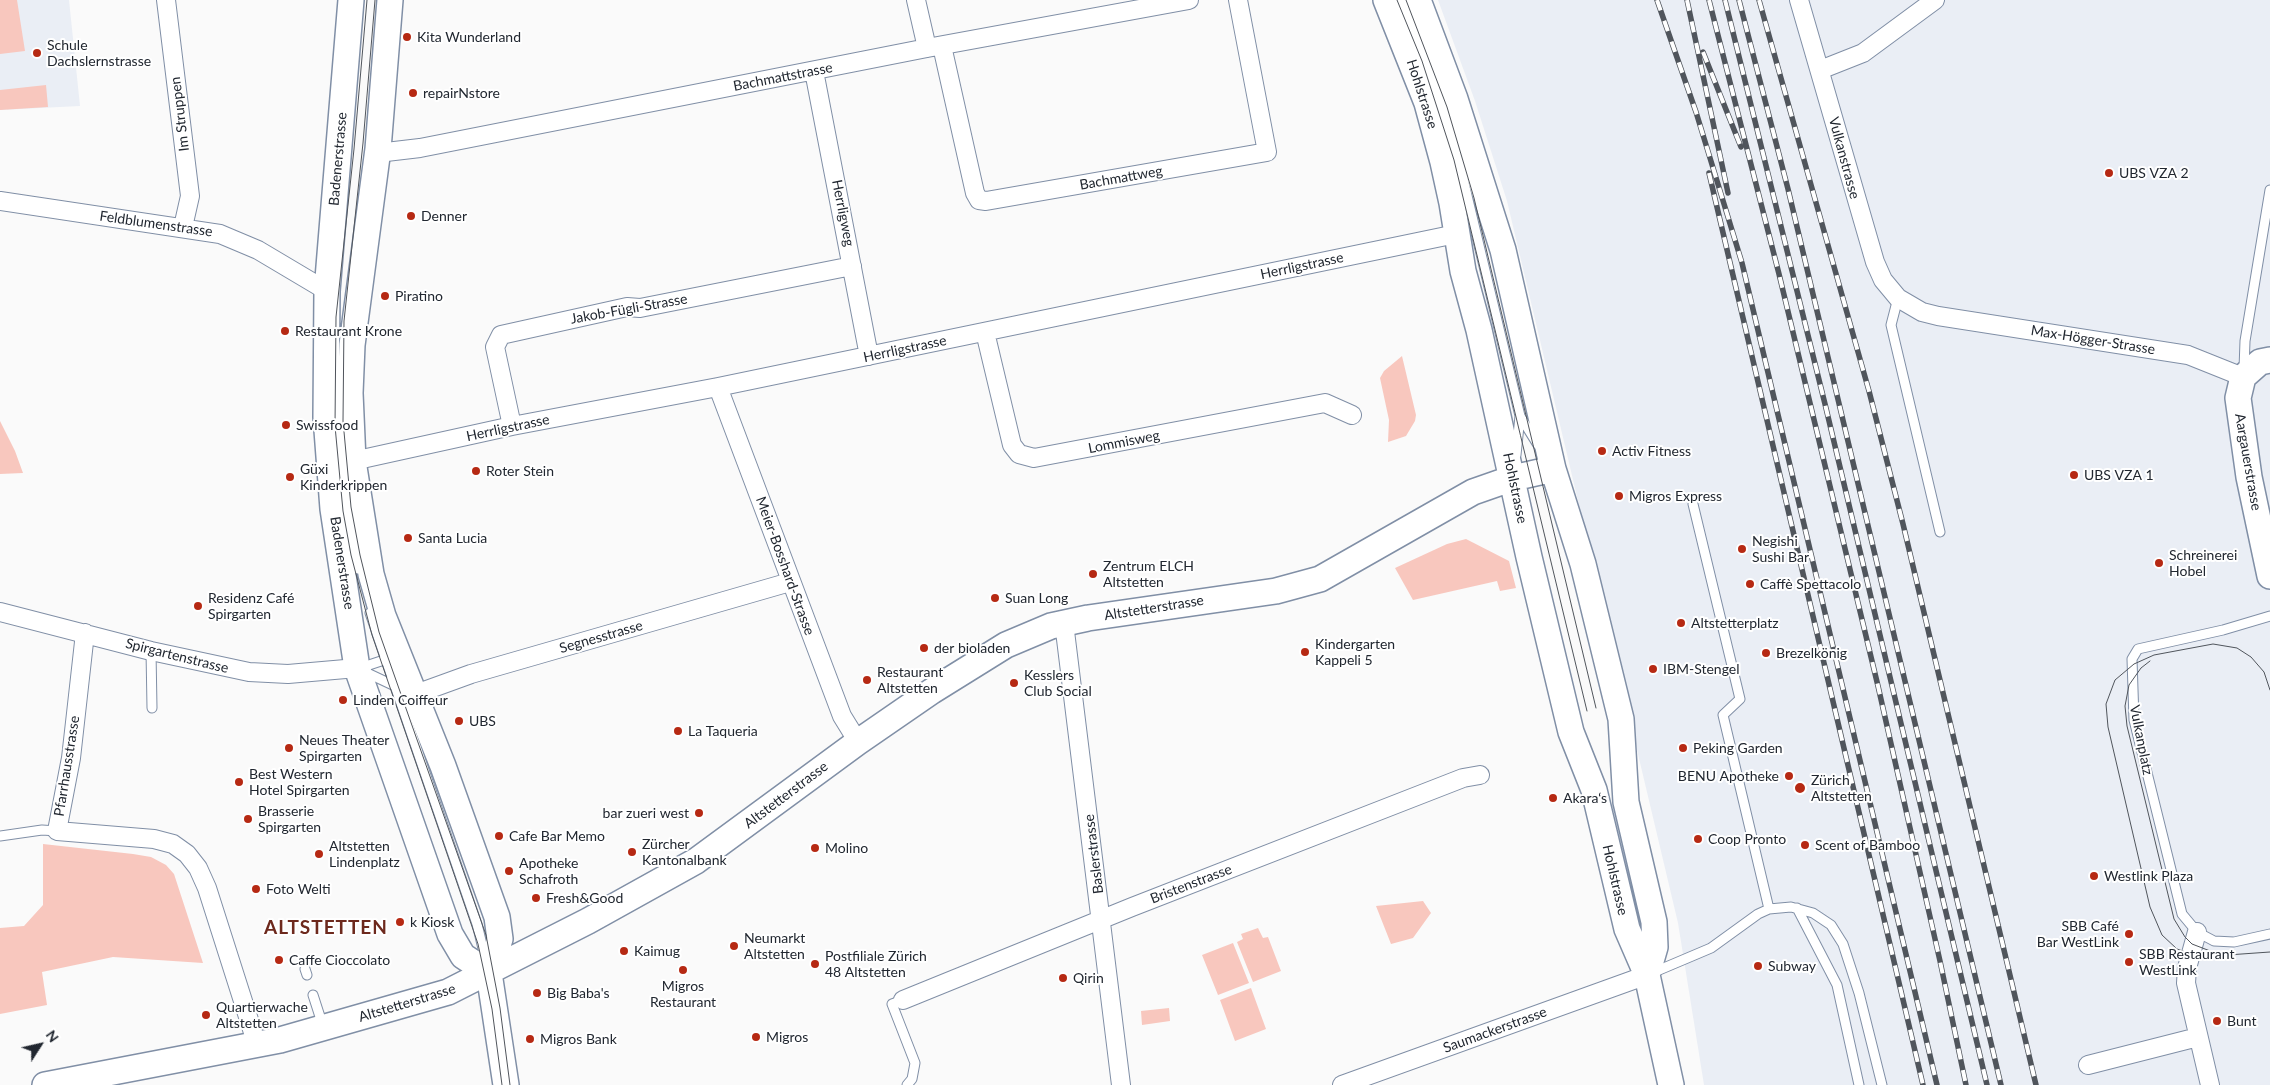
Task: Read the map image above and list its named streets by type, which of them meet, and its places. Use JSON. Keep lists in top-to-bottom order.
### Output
{
  "streets": {
    "street": [
      "Bachmattstrasse",
      "Hohlstrasse",
      "Im Struppen",
      "Vulkanstrasse",
      "Badenerstrasse",
      "Bachmattweg",
      "Herrligweg",
      "Feldblumenstrasse",
      "Herrligstrasse",
      "Jakob-Fügli-Strasse",
      "Max-Högger-Strasse",
      "Lommisweg",
      "Aargauerstrasse",
      "Meier-Bosshard-Strasse",
      "Altstetterstrasse",
      "Segnesstrasse",
      "Spirgartenstrasse",
      "Pfarrhausstrasse",
      "Baslerstrasse",
      "Bristenstrasse",
      "Saumackerstrasse"
    ],
    "lane": ["Vulkanplatz"]
  },
  "crossings": [
    ["Bachmattstrasse", "Badenerstrasse"],
    ["Bachmattstrasse", "Bachmattweg"],
    ["Bachmattstrasse", "Herrligweg"],
    ["Hohlstrasse", "Herrligstrasse"],
    ["Hohlstrasse", "Altstetterstrasse"],
    ["Hohlstrasse", "Saumackerstrasse"],
    ["Im Struppen", "Feldblumenstrasse"],
    ["Vulkanstrasse", "Max-Högger-Strasse"],
    ["Badenerstrasse", "Feldblumenstrasse"],
    ["Badenerstrasse", "Herrligstrasse"],
    ["Badenerstrasse", "Altstetterstrasse"],
    ["Badenerstrasse", "Segnesstrasse"],
    ["Badenerstrasse", "Spirgartenstrasse"],
    ["Herrligweg", "Herrligstrasse"],
    ["Herrligweg", "Jakob-Fügli-Strasse"],
    ["Herrligstrasse", "Jakob-Fügli-Strasse"],
    ["Herrligstrasse", "Lommisweg"],
    ["Herrligstrasse", "Meier-Bosshard-Strasse"],
    ["Max-Högger-Strasse", "Aargauerstrasse"],
    ["Meier-Bosshard-Strasse", "Altstetterstrasse"],
    ["Meier-Bosshard-Strasse", "Segnesstrasse"],
    ["Altstetterstrasse", "Pfarrhausstrasse"],
    ["Altstetterstrasse", "Baslerstrasse"],
    ["Spirgartenstrasse", "Pfarrhausstrasse"],
    ["Baslerstrasse", "Bristenstrasse"]
  ],
  "districts": ["ALTSTETTEN"],
  "places": [
    "Kita Wunderland",
    "Schule Dachslernstrasse",
    "repairNstore",
    "UBS VZA 2",
    "Denner",
    "Piratino",
    "Restaurant Krone",
    "Swissfood",
    "Activ Fitness",
    "Roter Stein",
    "UBS VZA 1",
    "Güxi Kinderkrippen",
    "Migros Express",
    "Santa Lucia",
    "Negishi Sushi Bar",
    "Schreinerei Hobel",
    "Zentrum ELCH Altstetten",
    "Caffè Spettacolo",
    "Suan Long",
    "Residenz Café Spirgarten",
    "Altstetterplatz",
    "der bioladen",
    "Kindergarten Kappeli 5",
    "Brezelkönig",
    "IBM-Stengel",
    "Restaurant Altstetten",
    "Kesslers Club Social",
    "Linden Coiffeur",
    "UBS",
    "La Taqueria",
    "Neues Theater Spirgarten",
    "Peking Garden",
    "BENU Apotheke",
    "Best Western Hotel Spirgarten",
    "Zürich Altstetten",
    "Akara‘s",
    "bar zueri west",
    "Brasserie Spirgarten",
    "Cafe Bar Memo",
    "Coop Pronto",
    "Scent of Bamboo",
    "Molino",
    "Zürcher Kantonalbank",
    "Altstetten Lindenplatz",
    "Apotheke Schafroth",
    "Westlink Plaza",
    "Foto Welti",
    "Fresh&Good",
    "k Kiosk",
    "SBB Café Bar WestLink",
    "Neumarkt Altstetten",
    "Kaimug",
    "Caffe Cioccolato",
    "SBB Restaurant WestLink",
    "Postfiliale Zürich 48 Altstetten",
    "Subway",
    "Migros Restaurant",
    "Qirin",
    "Big Baba's",
    "Quartierwache Altstetten",
    "Bunt",
    "Migros",
    "Migros Bank"
  ],
  "north": "top right"
}
